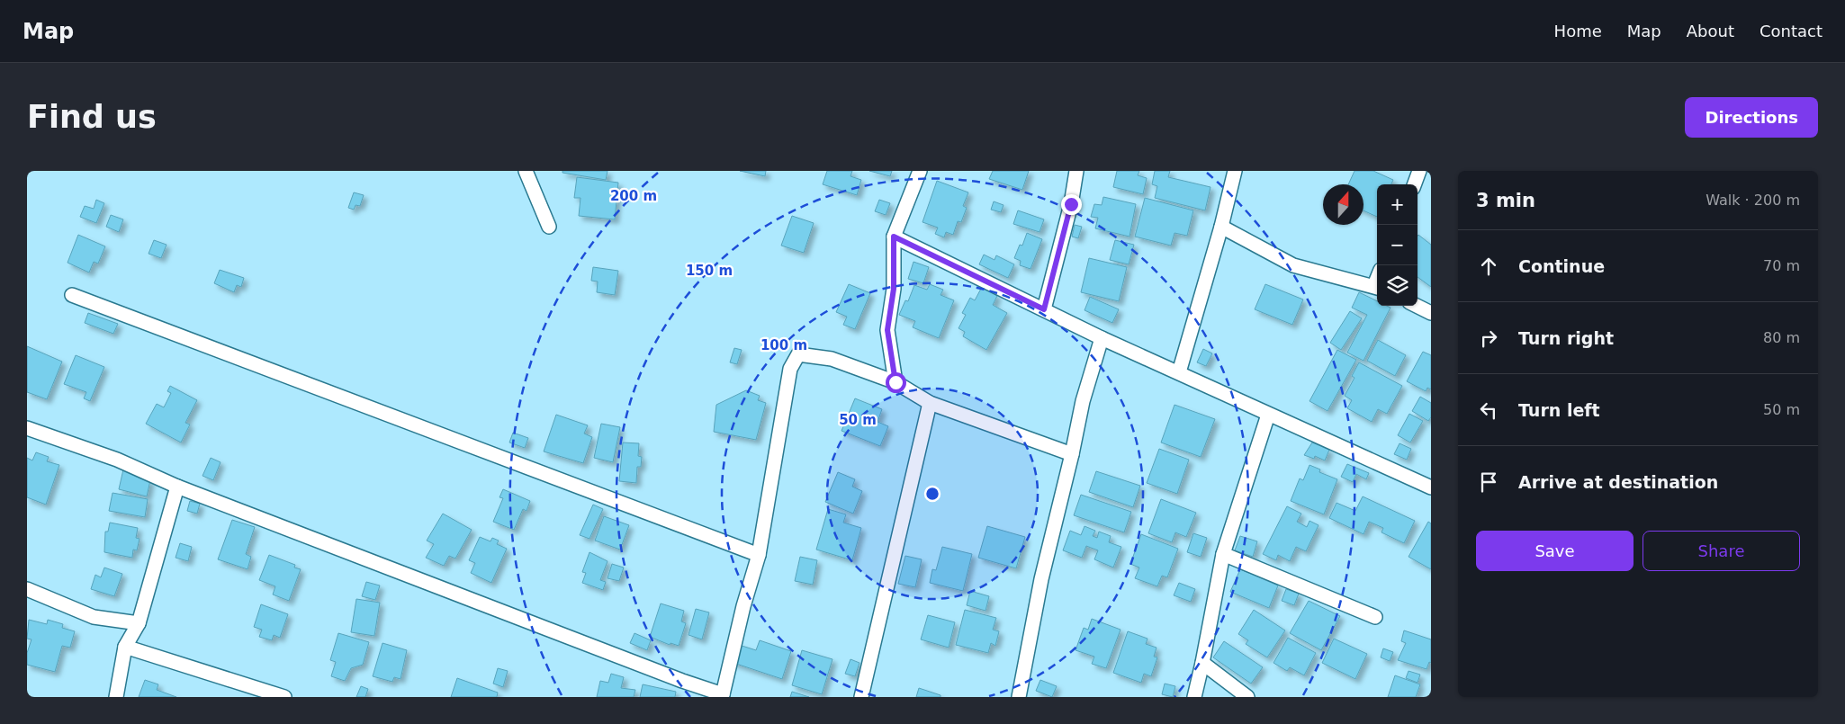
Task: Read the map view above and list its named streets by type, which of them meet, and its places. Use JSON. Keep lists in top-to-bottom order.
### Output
{
  "north": "top",
  "page": {
    "header": "Map",
    "nav": [
      "Home",
      "Map",
      "About",
      "Contact"
    ],
    "buttons": [
      "Directions",
      ["Save", "Share"]
    ],
    "title": "Find us",
    "heading": ["3 min", "Walk · 200 m"],
    "map_buttons": ["+", "−"],
    "list": [
      ["Continue", "70 m"],
      ["Turn right", "80 m"],
      ["Turn left", "50 m"],
      "Arrive at destination"
    ]
  },
  "rings": [
    "200 m",
    "150 m",
    "100 m",
    "50 m"
  ]
}
